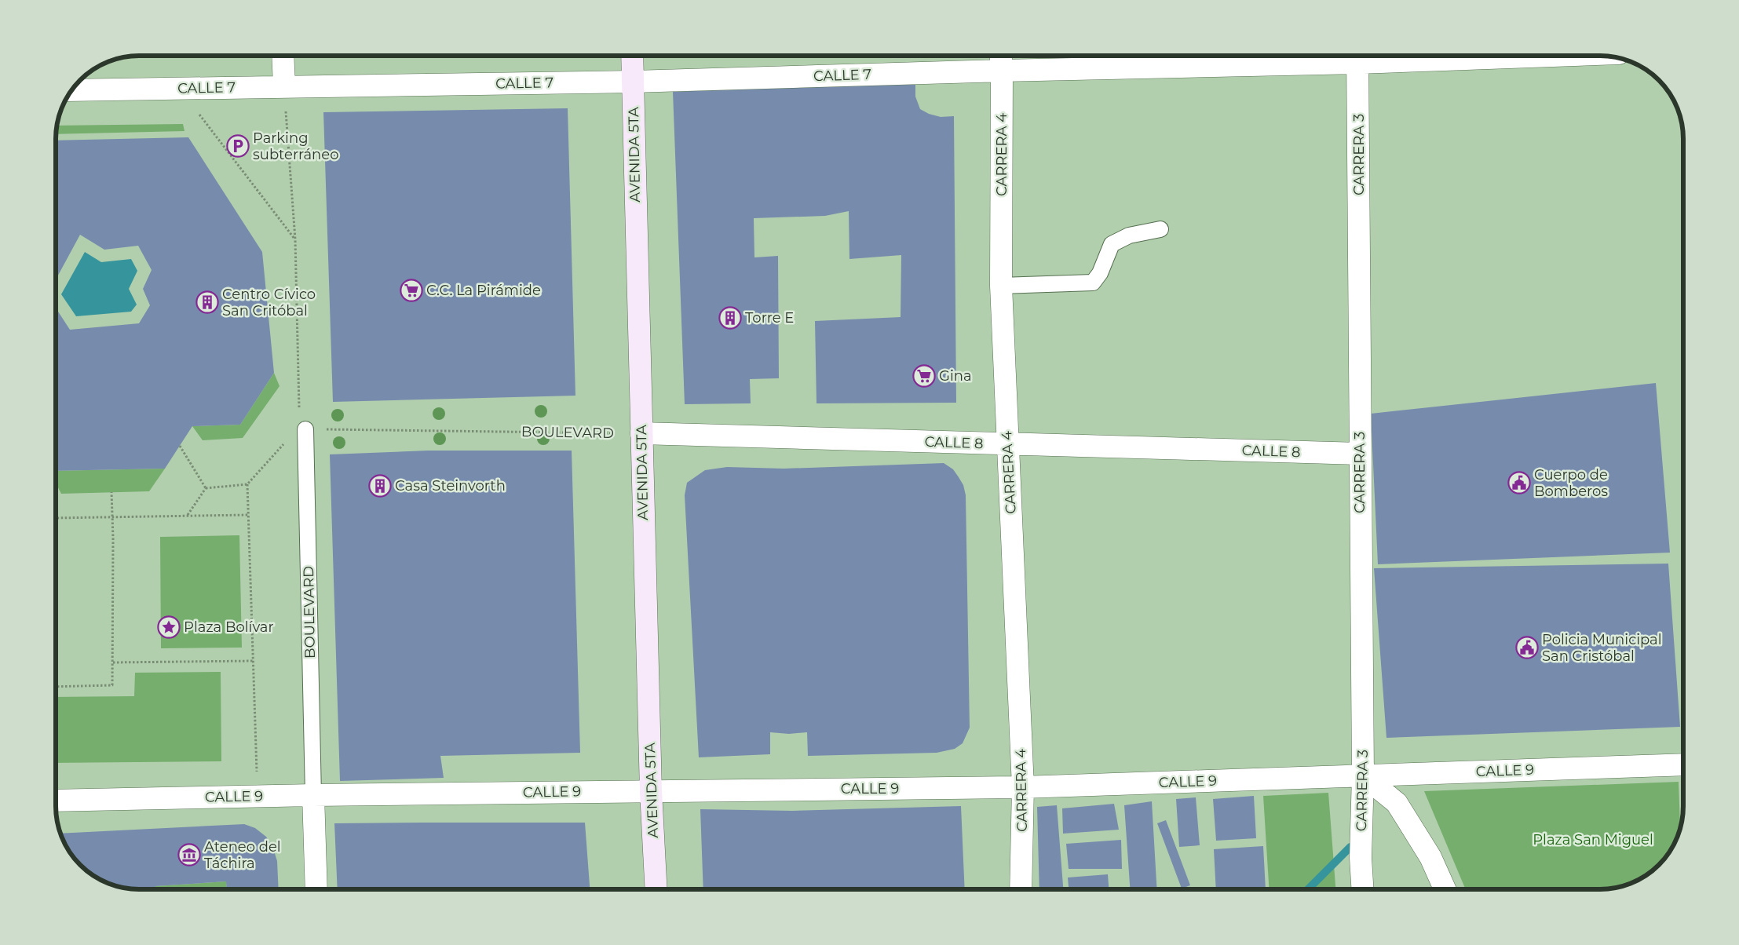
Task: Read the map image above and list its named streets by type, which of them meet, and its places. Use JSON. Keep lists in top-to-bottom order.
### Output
{
  "streets": {
    "street": [
      "CALLE 7",
      "AVENIDA 5TA",
      "CARRERA 4",
      "CARRERA 3",
      "CALLE 8",
      "CALLE 9"
    ],
    "lane": ["BOULEVARD"]
  },
  "crossings": [
    ["CALLE 7", "AVENIDA 5TA"],
    ["CALLE 7", "CARRERA 4"],
    ["CALLE 7", "CARRERA 3"],
    ["AVENIDA 5TA", "BOULEVARD"],
    ["AVENIDA 5TA", "CALLE 8"],
    ["AVENIDA 5TA", "CALLE 9"],
    ["CARRERA 4", "CALLE 8"],
    ["CARRERA 4", "CALLE 9"],
    ["CARRERA 3", "CALLE 8"],
    ["CARRERA 3", "CALLE 9"],
    ["BOULEVARD", "CALLE 8"],
    ["BOULEVARD", "CALLE 9"]
  ],
  "parks": ["Plaza San Miguel"],
  "places": {
    "parking": ["Parking subterráneo"],
    "supermarket": ["C.C. La Pirámide", "Gina"],
    "building": ["Centro Cívico San Critóbal", "Torre E", "Casa Steinvorth"],
    "public building": ["Cuerpo de Bomberos", "Policia Municipal San Cristóbal"],
    "place": ["Plaza Bolívar"],
    "museum": ["Ateneo del Táchira"]
  }
}
